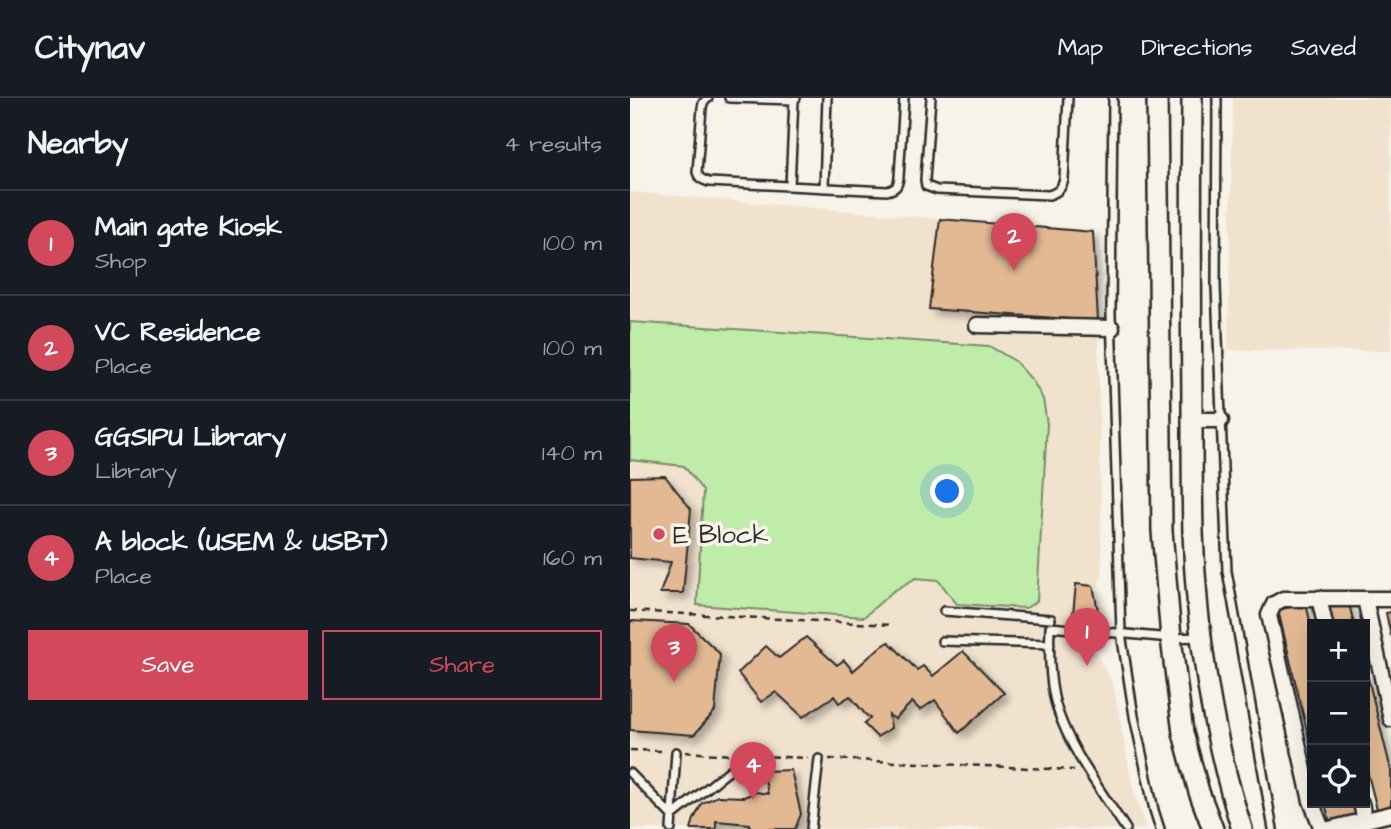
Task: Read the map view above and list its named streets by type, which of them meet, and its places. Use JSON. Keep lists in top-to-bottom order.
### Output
{
  "places": ["E Block"],
  "page": {
    "header": "Citynav",
    "nav": ["Map", "Directions", "Saved"],
    "heading": ["Nearby", "4 results"],
    "list": [
      {
        "mark": "1",
        "name": "Main gate Kiosk",
        "note": "Shop",
        "value": "100 m"
      },
      {
        "mark": "2",
        "name": "VC Residence",
        "note": "Place",
        "value": "100 m"
      },
      {
        "mark": "3",
        "name": "GGSIPU Library",
        "note": "Library",
        "value": "140 m"
      },
      {
        "mark": "4",
        "name": "A block (USEM & USBT)",
        "note": "Place",
        "value": "160 m"
      }
    ],
    "pins": [
      "2",
      "1",
      "3",
      "4"
    ],
    "buttons": ["Save", "Share"],
    "map_buttons": ["+", "−"]
  }
}
